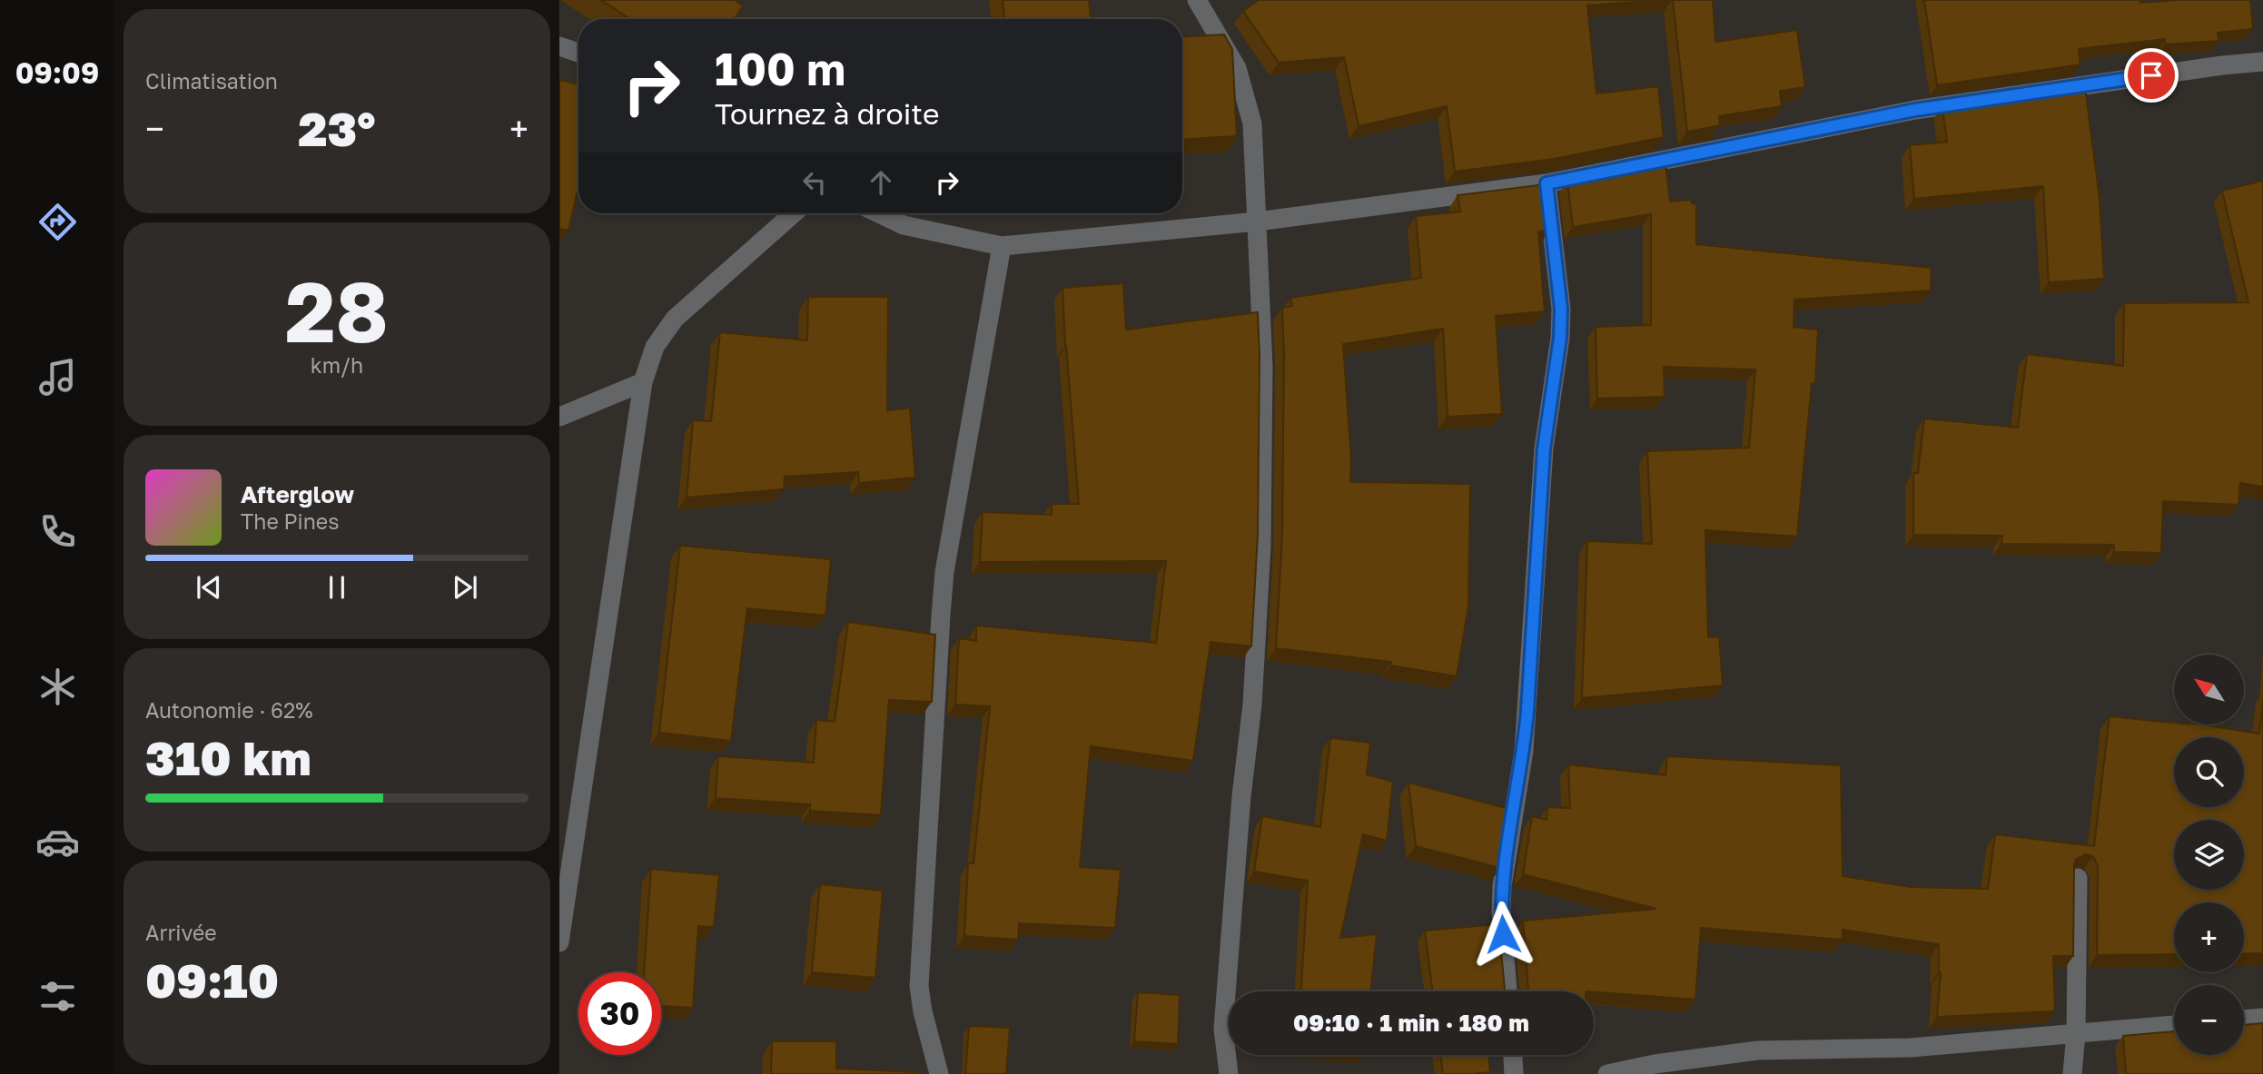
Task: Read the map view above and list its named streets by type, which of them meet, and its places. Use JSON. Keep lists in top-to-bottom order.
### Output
{
  "north": "top left",
  "page": {
    "tabs": "09:09",
    "tile": [
      "Climatisation",
      ["28", "km/h"],
      ["Autonomie · 62%", "310 km"],
      ["Arrivée", "09:10"]
    ],
    "turn": ["100 m", "Tournez à droite"],
    "heat": ["−", "23°", "+"],
    "song": ["Afterglow", "The Pines"],
    "map_buttons": ["+", "−"],
    "limit": "30",
    "trip": "09:10 · 1 min · 180 m"
  }
}
